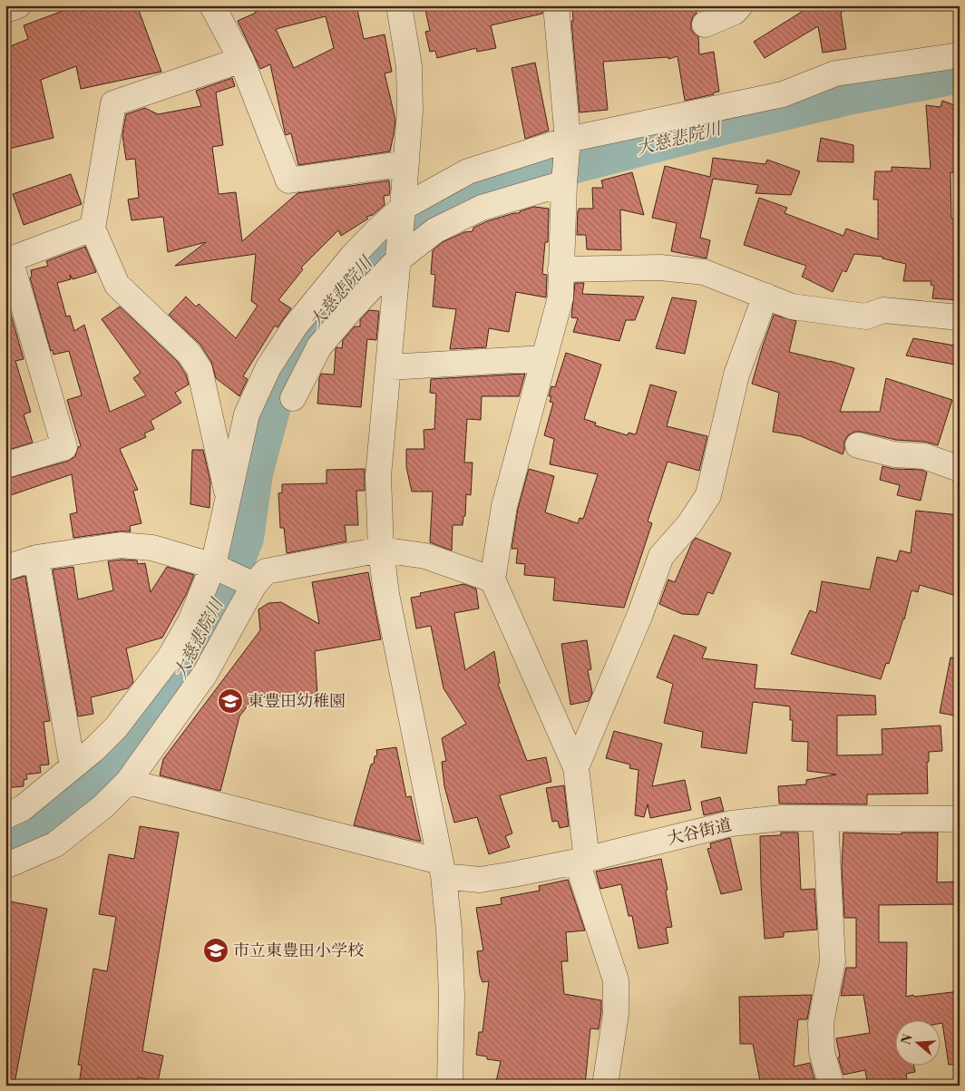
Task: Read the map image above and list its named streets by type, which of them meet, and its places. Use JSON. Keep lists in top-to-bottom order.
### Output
{
  "streets": {
    "street": ["大谷街道"]
  },
  "water": ["大慈悲院川"],
  "places": {
    "school or university": ["東豊田幼稚園", "市立東豊田小学校"]
  },
  "north": "left"
}
